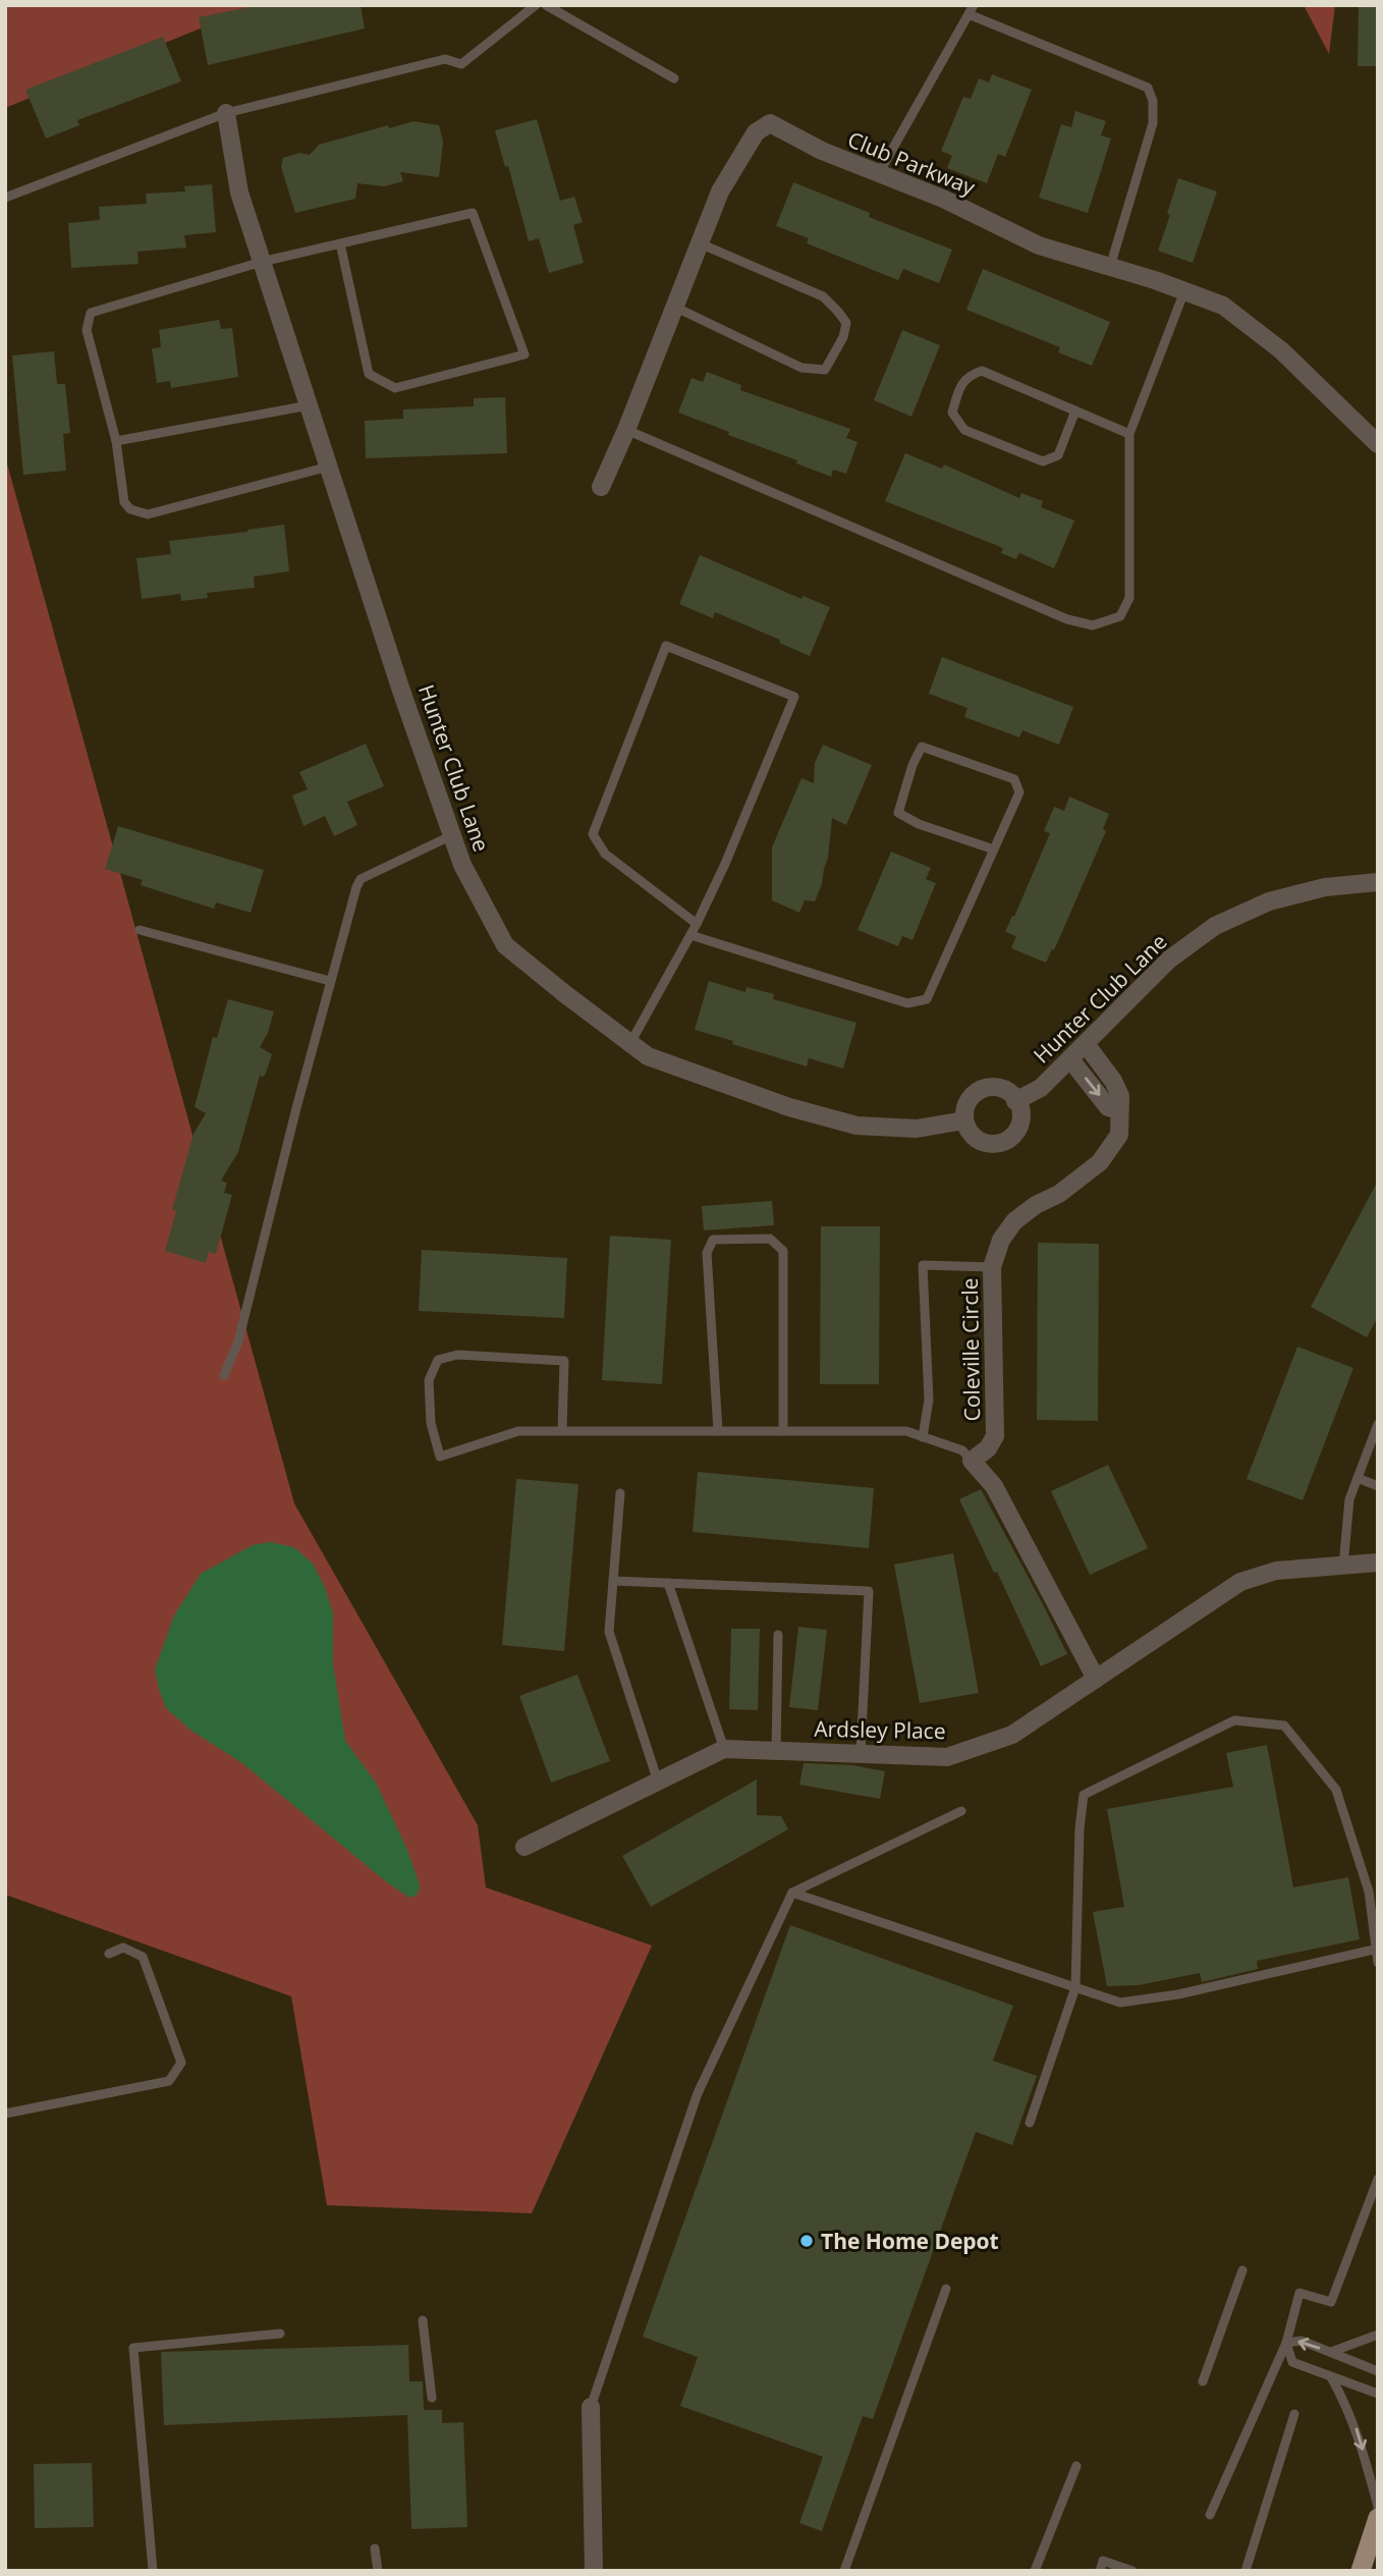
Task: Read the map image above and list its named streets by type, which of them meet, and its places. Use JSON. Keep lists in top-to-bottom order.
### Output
{
  "streets": {
    "street": [
      "Club Parkway",
      "Hunter Club Lane",
      "Coleville Circle",
      "Ardsley Place"
    ]
  },
  "crossings": [
    ["Hunter Club Lane", "Coleville Circle"]
  ],
  "places": ["The Home Depot"]
}
